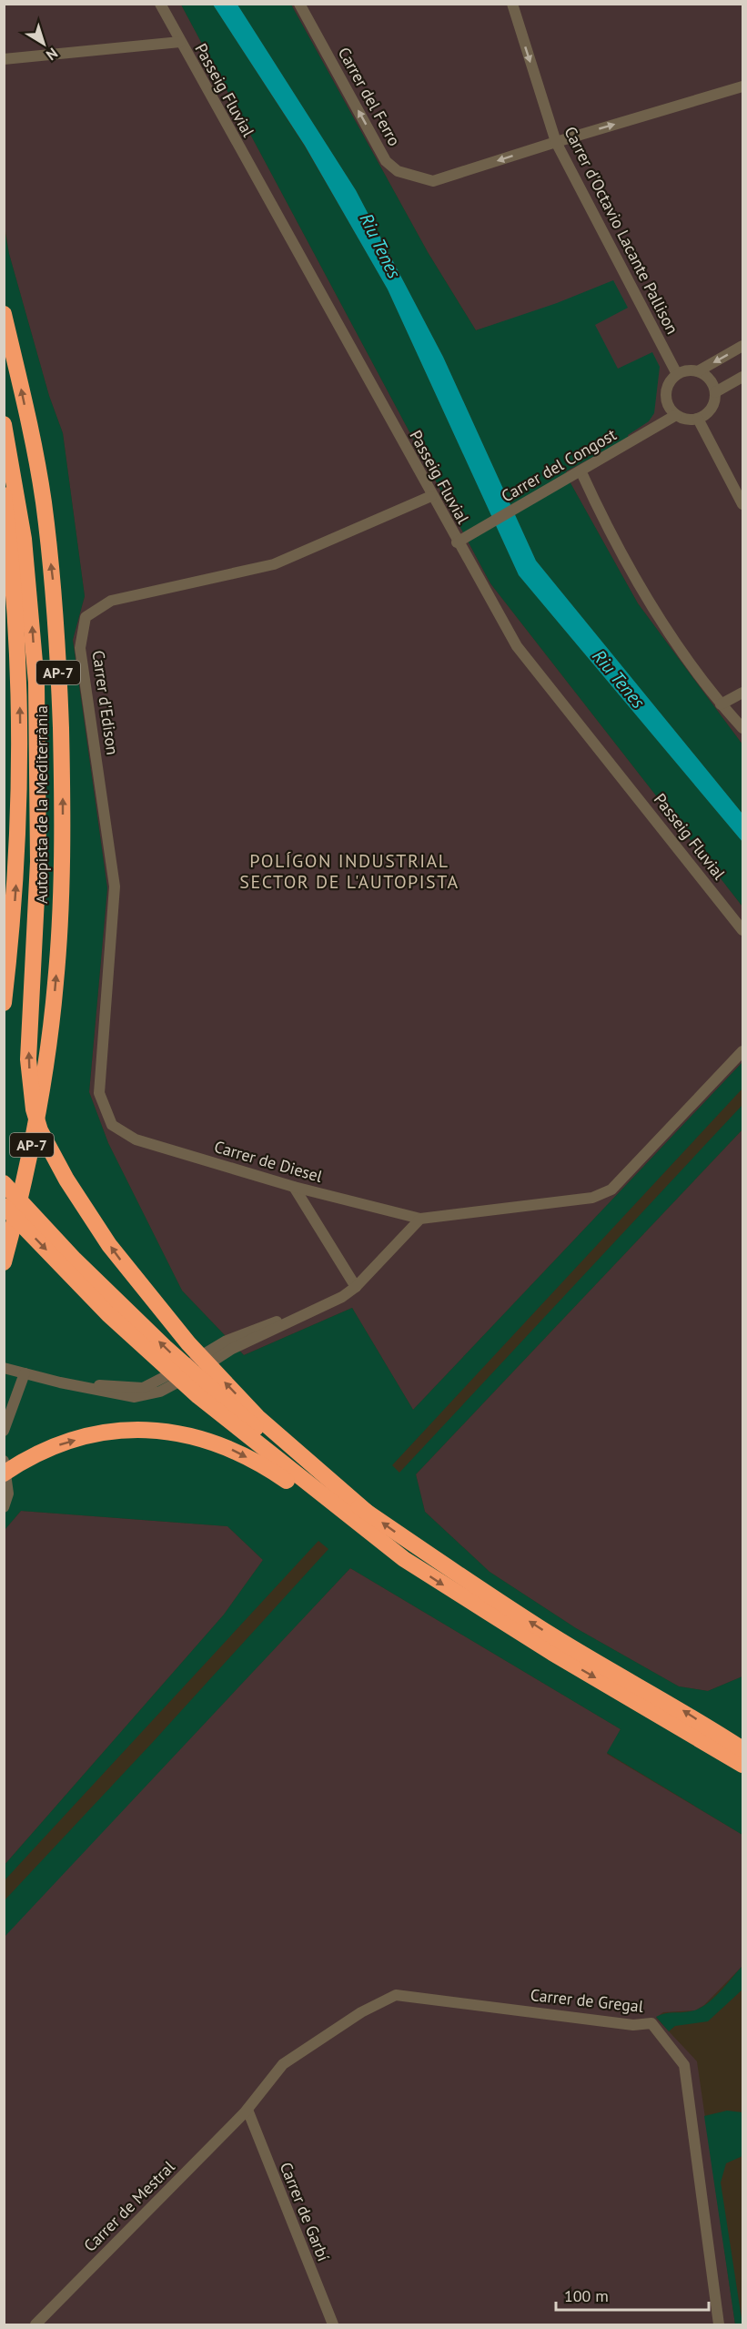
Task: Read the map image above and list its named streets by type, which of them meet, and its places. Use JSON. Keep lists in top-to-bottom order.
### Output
{
  "streets": {
    "highway": ["AP-7", "Autopista de la Mediterrània"],
    "street": [
      "Passeig Fluvial",
      "Carrer del Ferro",
      "Carrer d'Octavio Lacante Pallison",
      "Carrer del Congost",
      "Carrer d'Edison",
      "Carrer de Diesel",
      "Carrer de Gregal",
      "Carrer de Mestral",
      "Carrer de Garbí"
    ]
  },
  "crossings": [
    ["Passeig Fluvial", "Carrer del Congost"],
    ["Passeig Fluvial", "Carrer d'Edison"],
    ["Carrer del Ferro", "Carrer d'Octavio Lacante Pallison"],
    ["Carrer d'Octavio Lacante Pallison", "Carrer del Congost"],
    ["Carrer d'Edison", "Carrer de Diesel"],
    ["Carrer de Gregal", "Carrer de Mestral"],
    ["Carrer de Gregal", "Carrer de Garbí"],
    ["Carrer de Mestral", "Carrer de Garbí"]
  ],
  "one_way": ["Carrer d'Octavio Lacante Pallison"],
  "districts": ["POLÍGON INDUSTRIAL SECTOR DE L'AUTOPISTA"],
  "water": ["Riu Tenes"],
  "scale_bar": "100 m",
  "north": "bottom right"
}
